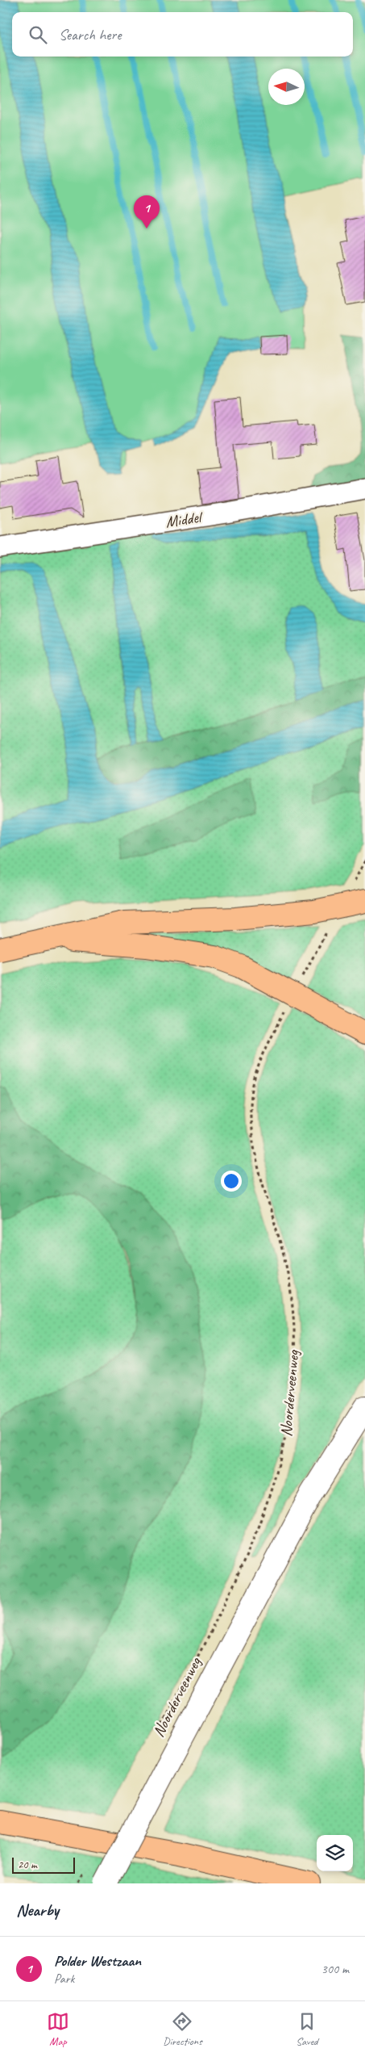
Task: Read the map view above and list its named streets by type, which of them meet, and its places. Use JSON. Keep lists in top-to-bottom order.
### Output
{
  "streets": {
    "street": ["Middel", "Noorderveenweg"]
  },
  "scale_bar": "20 m",
  "north": "left",
  "page": {
    "search": "Search here",
    "pins": "1",
    "scale": "20 m",
    "heading": "Nearby",
    "list": [
      {
        "mark": "1",
        "name": "Polder Westzaan",
        "note": "Park",
        "value": "300 m"
      }
    ],
    "nav": ["Map", "Directions", "Saved"]
  }
}
